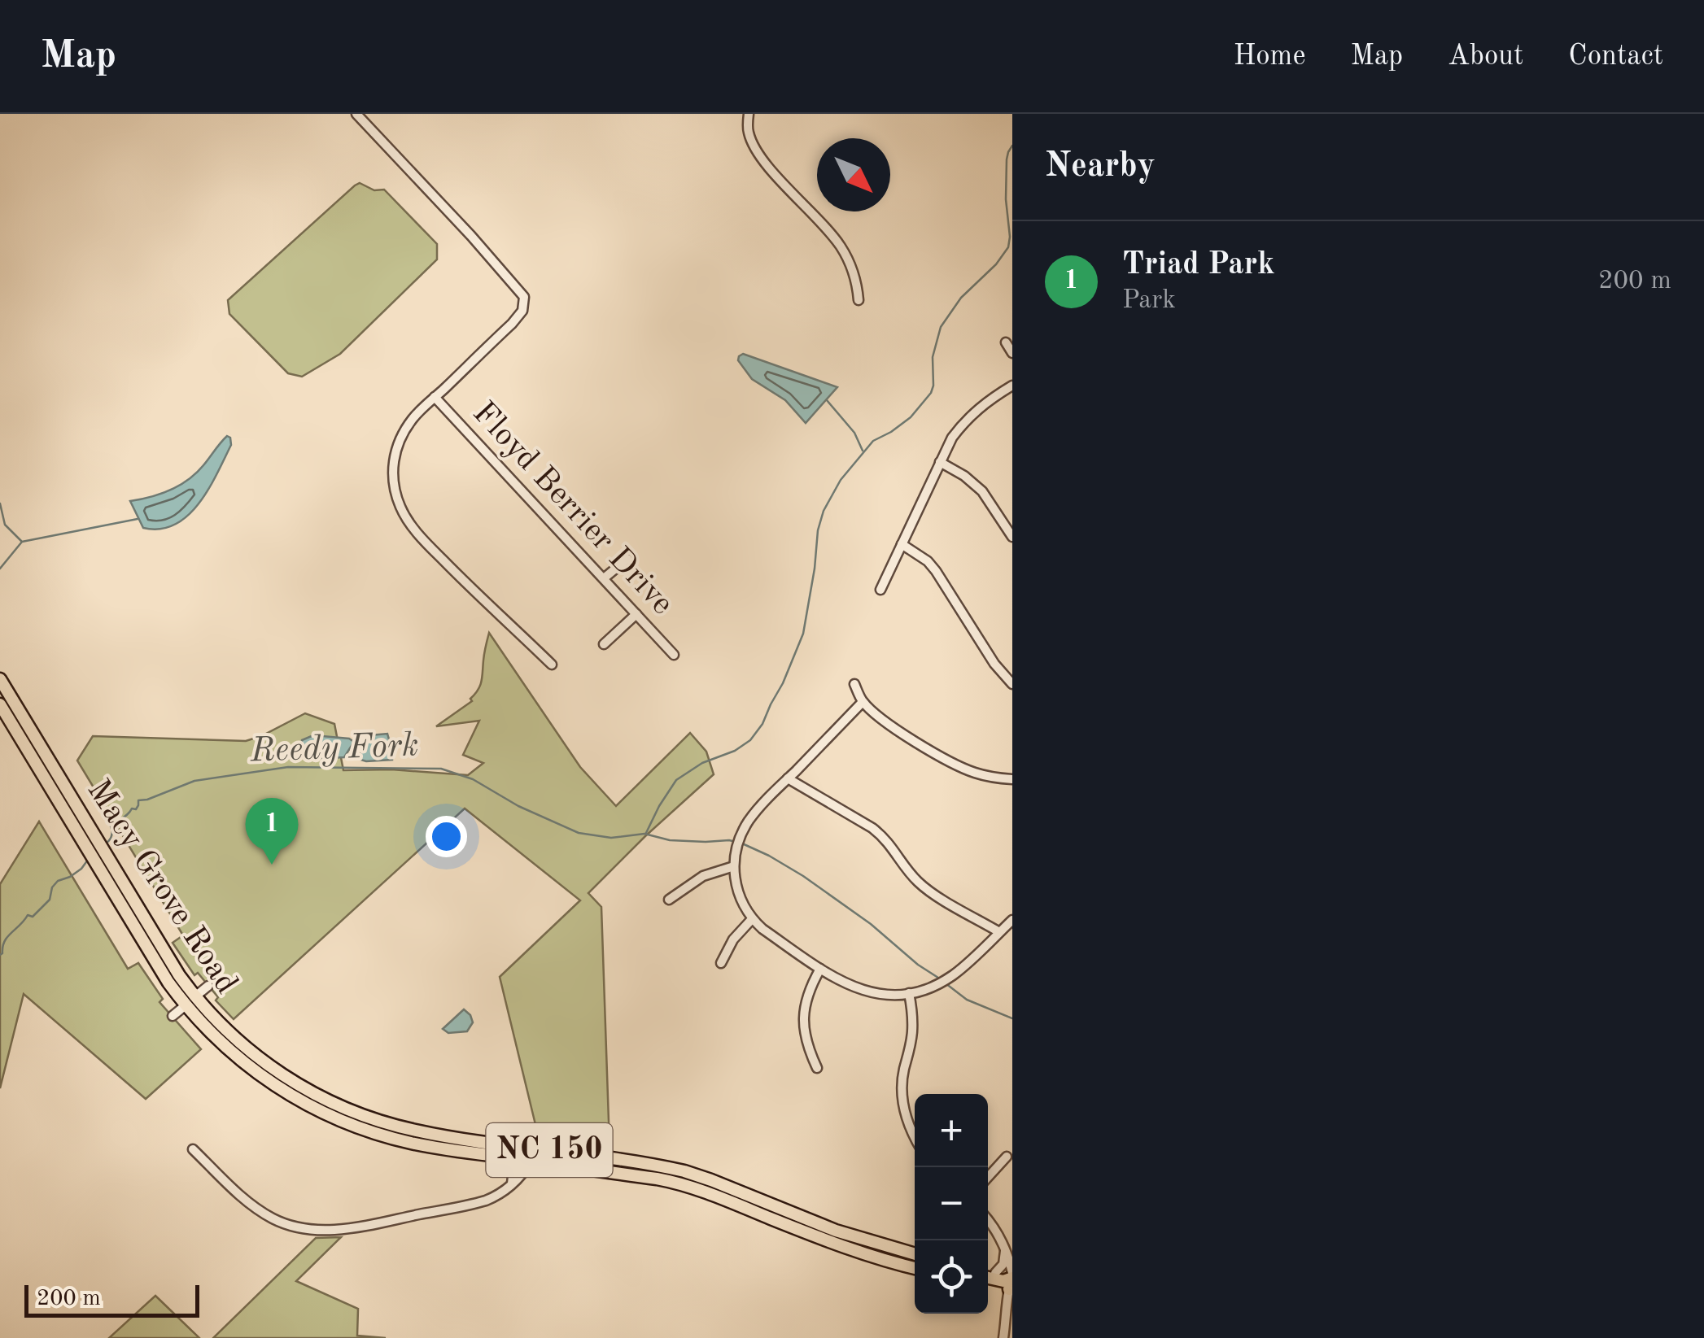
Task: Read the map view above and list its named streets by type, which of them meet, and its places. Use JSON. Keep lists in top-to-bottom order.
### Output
{
  "streets": {
    "main road": ["Macy Grove Road", "NC 150"],
    "street": ["Floyd Berrier Drive"]
  },
  "water": ["Reedy Fork"],
  "scale_bar": "200 m",
  "north": "bottom right",
  "page": {
    "header": "Map",
    "nav": [
      "Home",
      "Map",
      "About",
      "Contact"
    ],
    "heading": "Nearby",
    "list": [
      {
        "mark": "1",
        "name": "Triad Park",
        "note": "Park",
        "value": "200 m"
      }
    ],
    "pins": "1",
    "map_buttons": ["+", "−"],
    "scale": "200 m"
  }
}
